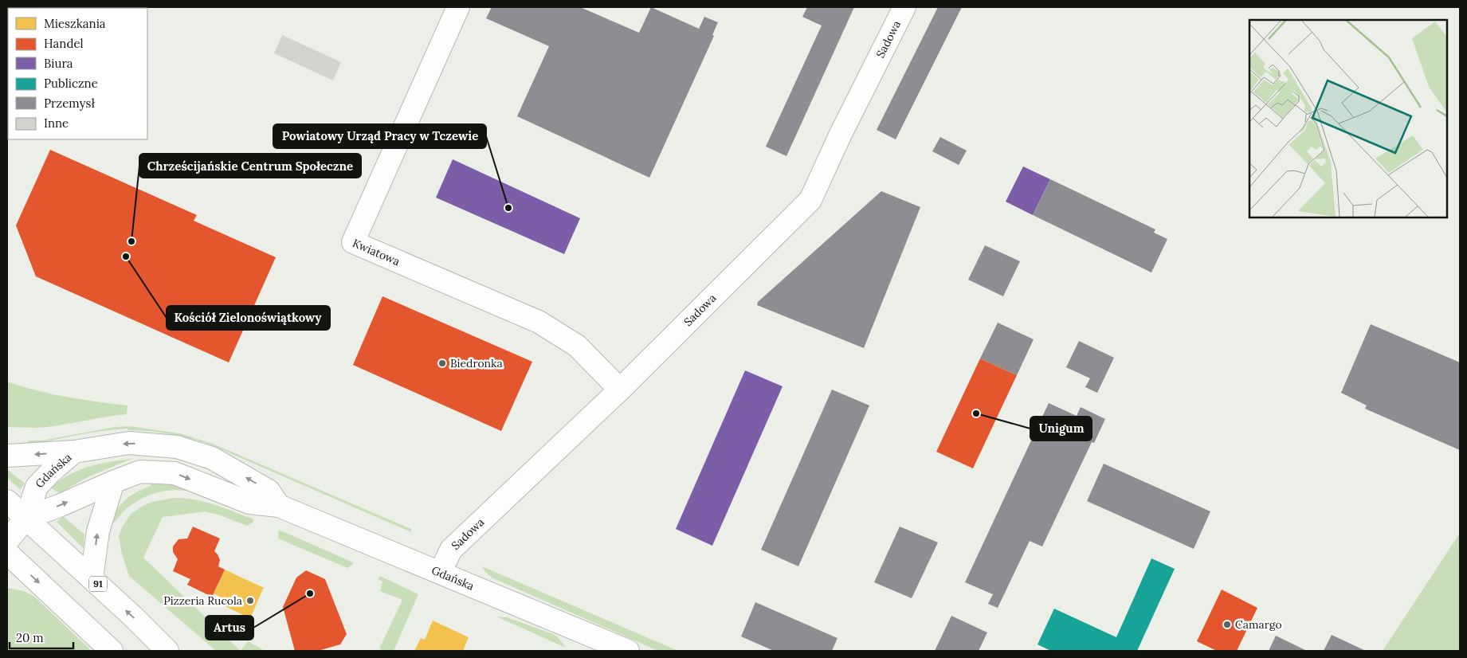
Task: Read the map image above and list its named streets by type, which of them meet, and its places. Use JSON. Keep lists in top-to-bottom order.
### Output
{
  "streets": {
    "street": [
      "Sadowa",
      "Kwiatowa",
      "Gdańska",
      "91"
    ]
  },
  "crossings": [
    ["Sadowa", "Kwiatowa"],
    ["Sadowa", "Gdańska"],
    ["Gdańska", "91"]
  ],
  "places": [
    "Powiatowy Urząd Pracy w Tczewie",
    "Chrześcijańskie Centrum Społeczne",
    "Kościół Zielonoświątkowy",
    "Biedronka",
    "Unigum",
    "Artus",
    "Pizzeria Rucola",
    "Camargo"
  ],
  "legend": [
    "Mieszkania",
    "Handel",
    "Biura",
    "Publiczne",
    "Przemysł",
    "Inne"
  ],
  "scale_bar": "20 m"
}
